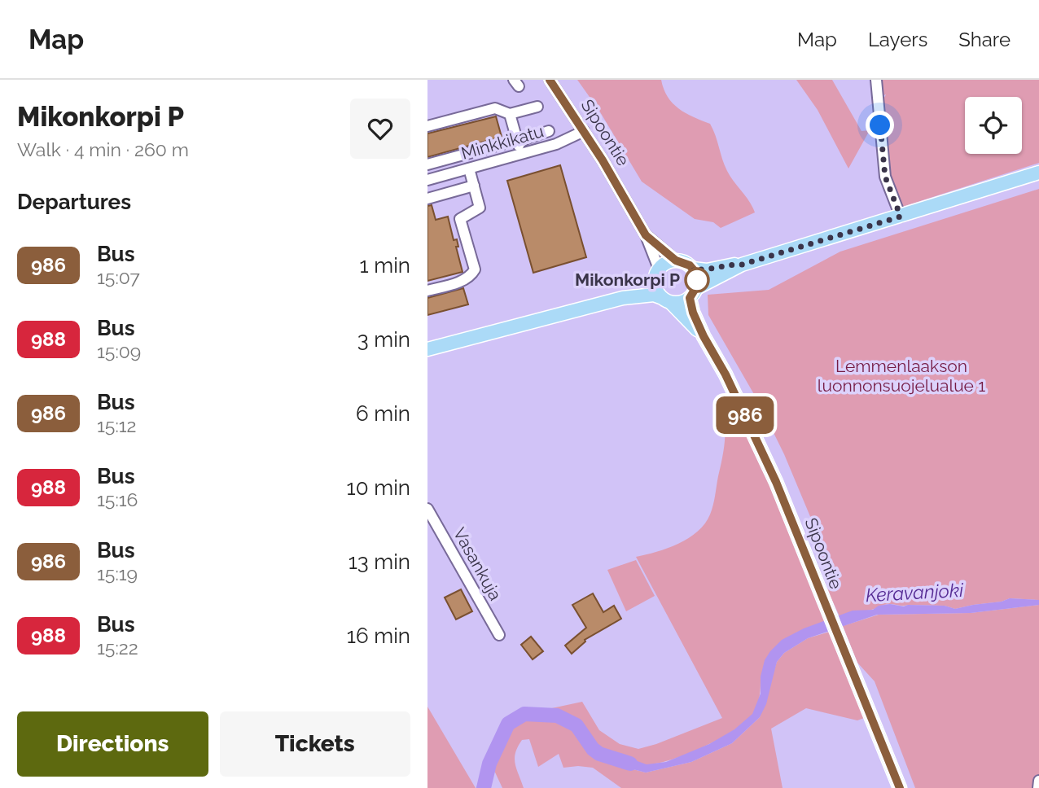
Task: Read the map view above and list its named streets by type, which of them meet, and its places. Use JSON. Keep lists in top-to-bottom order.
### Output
{
  "streets": {
    "main road": ["Sipoontie"],
    "street": ["Minkkikatu", "Vasankuja"]
  },
  "crossings": [
    ["Sipoontie", "Minkkikatu"]
  ],
  "water": ["Keravanjoki"],
  "parks": ["Lemmenlaakson luonnonsuojelualue 1"],
  "places": ["Mikonkorpi P"],
  "lines": ["bus line 986"],
  "page": {
    "header": "Map",
    "nav": ["Map", "Layers", "Share"],
    "heading": [
      ["Mikonkorpi P", "Walk · 4 min · 260 m"],
      "Departures"
    ],
    "on_map": "986",
    "list": [
      {
        "mark": "986",
        "name": "Bus",
        "note": "15:07",
        "value": "1 min"
      },
      {
        "mark": "988",
        "name": "Bus",
        "note": "15:09",
        "value": "3 min"
      },
      {
        "mark": "986",
        "name": "Bus",
        "note": "15:12",
        "value": "6 min"
      },
      {
        "mark": "988",
        "name": "Bus",
        "note": "15:16",
        "value": "10 min"
      },
      {
        "mark": "986",
        "name": "Bus",
        "note": "15:19",
        "value": "13 min"
      },
      {
        "mark": "988",
        "name": "Bus",
        "note": "15:22",
        "value": "16 min"
      }
    ],
    "buttons": ["Directions", "Tickets"]
  }
}
